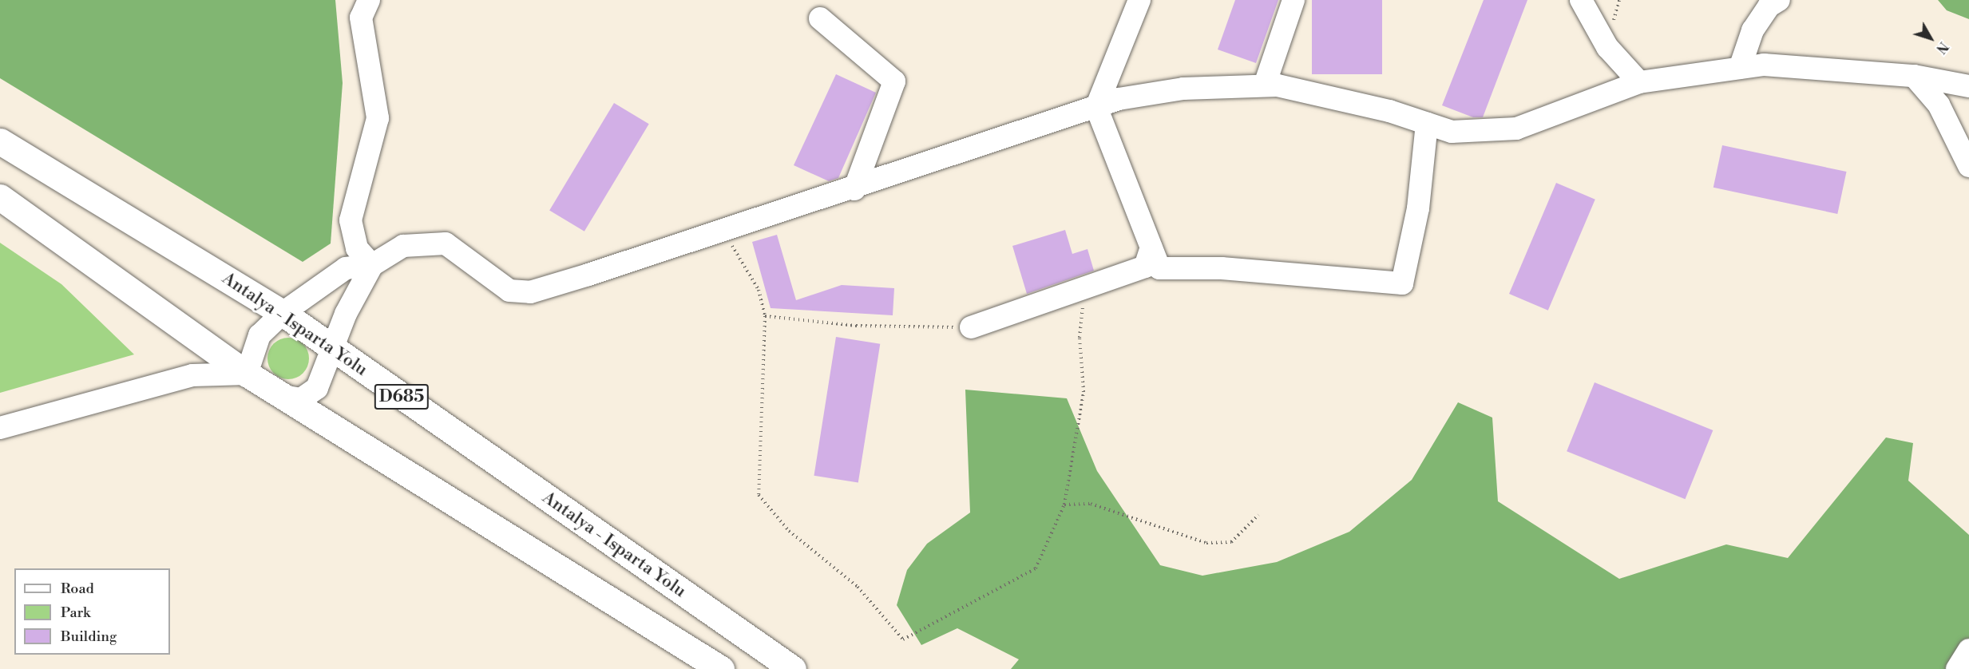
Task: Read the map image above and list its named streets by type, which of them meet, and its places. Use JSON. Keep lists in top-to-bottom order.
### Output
{
  "streets": {
    "highway": ["Antalya - Isparta Yolu", "D685"]
  },
  "legend": ["Road", "Park", "Building"],
  "north": "bottom right"
}
